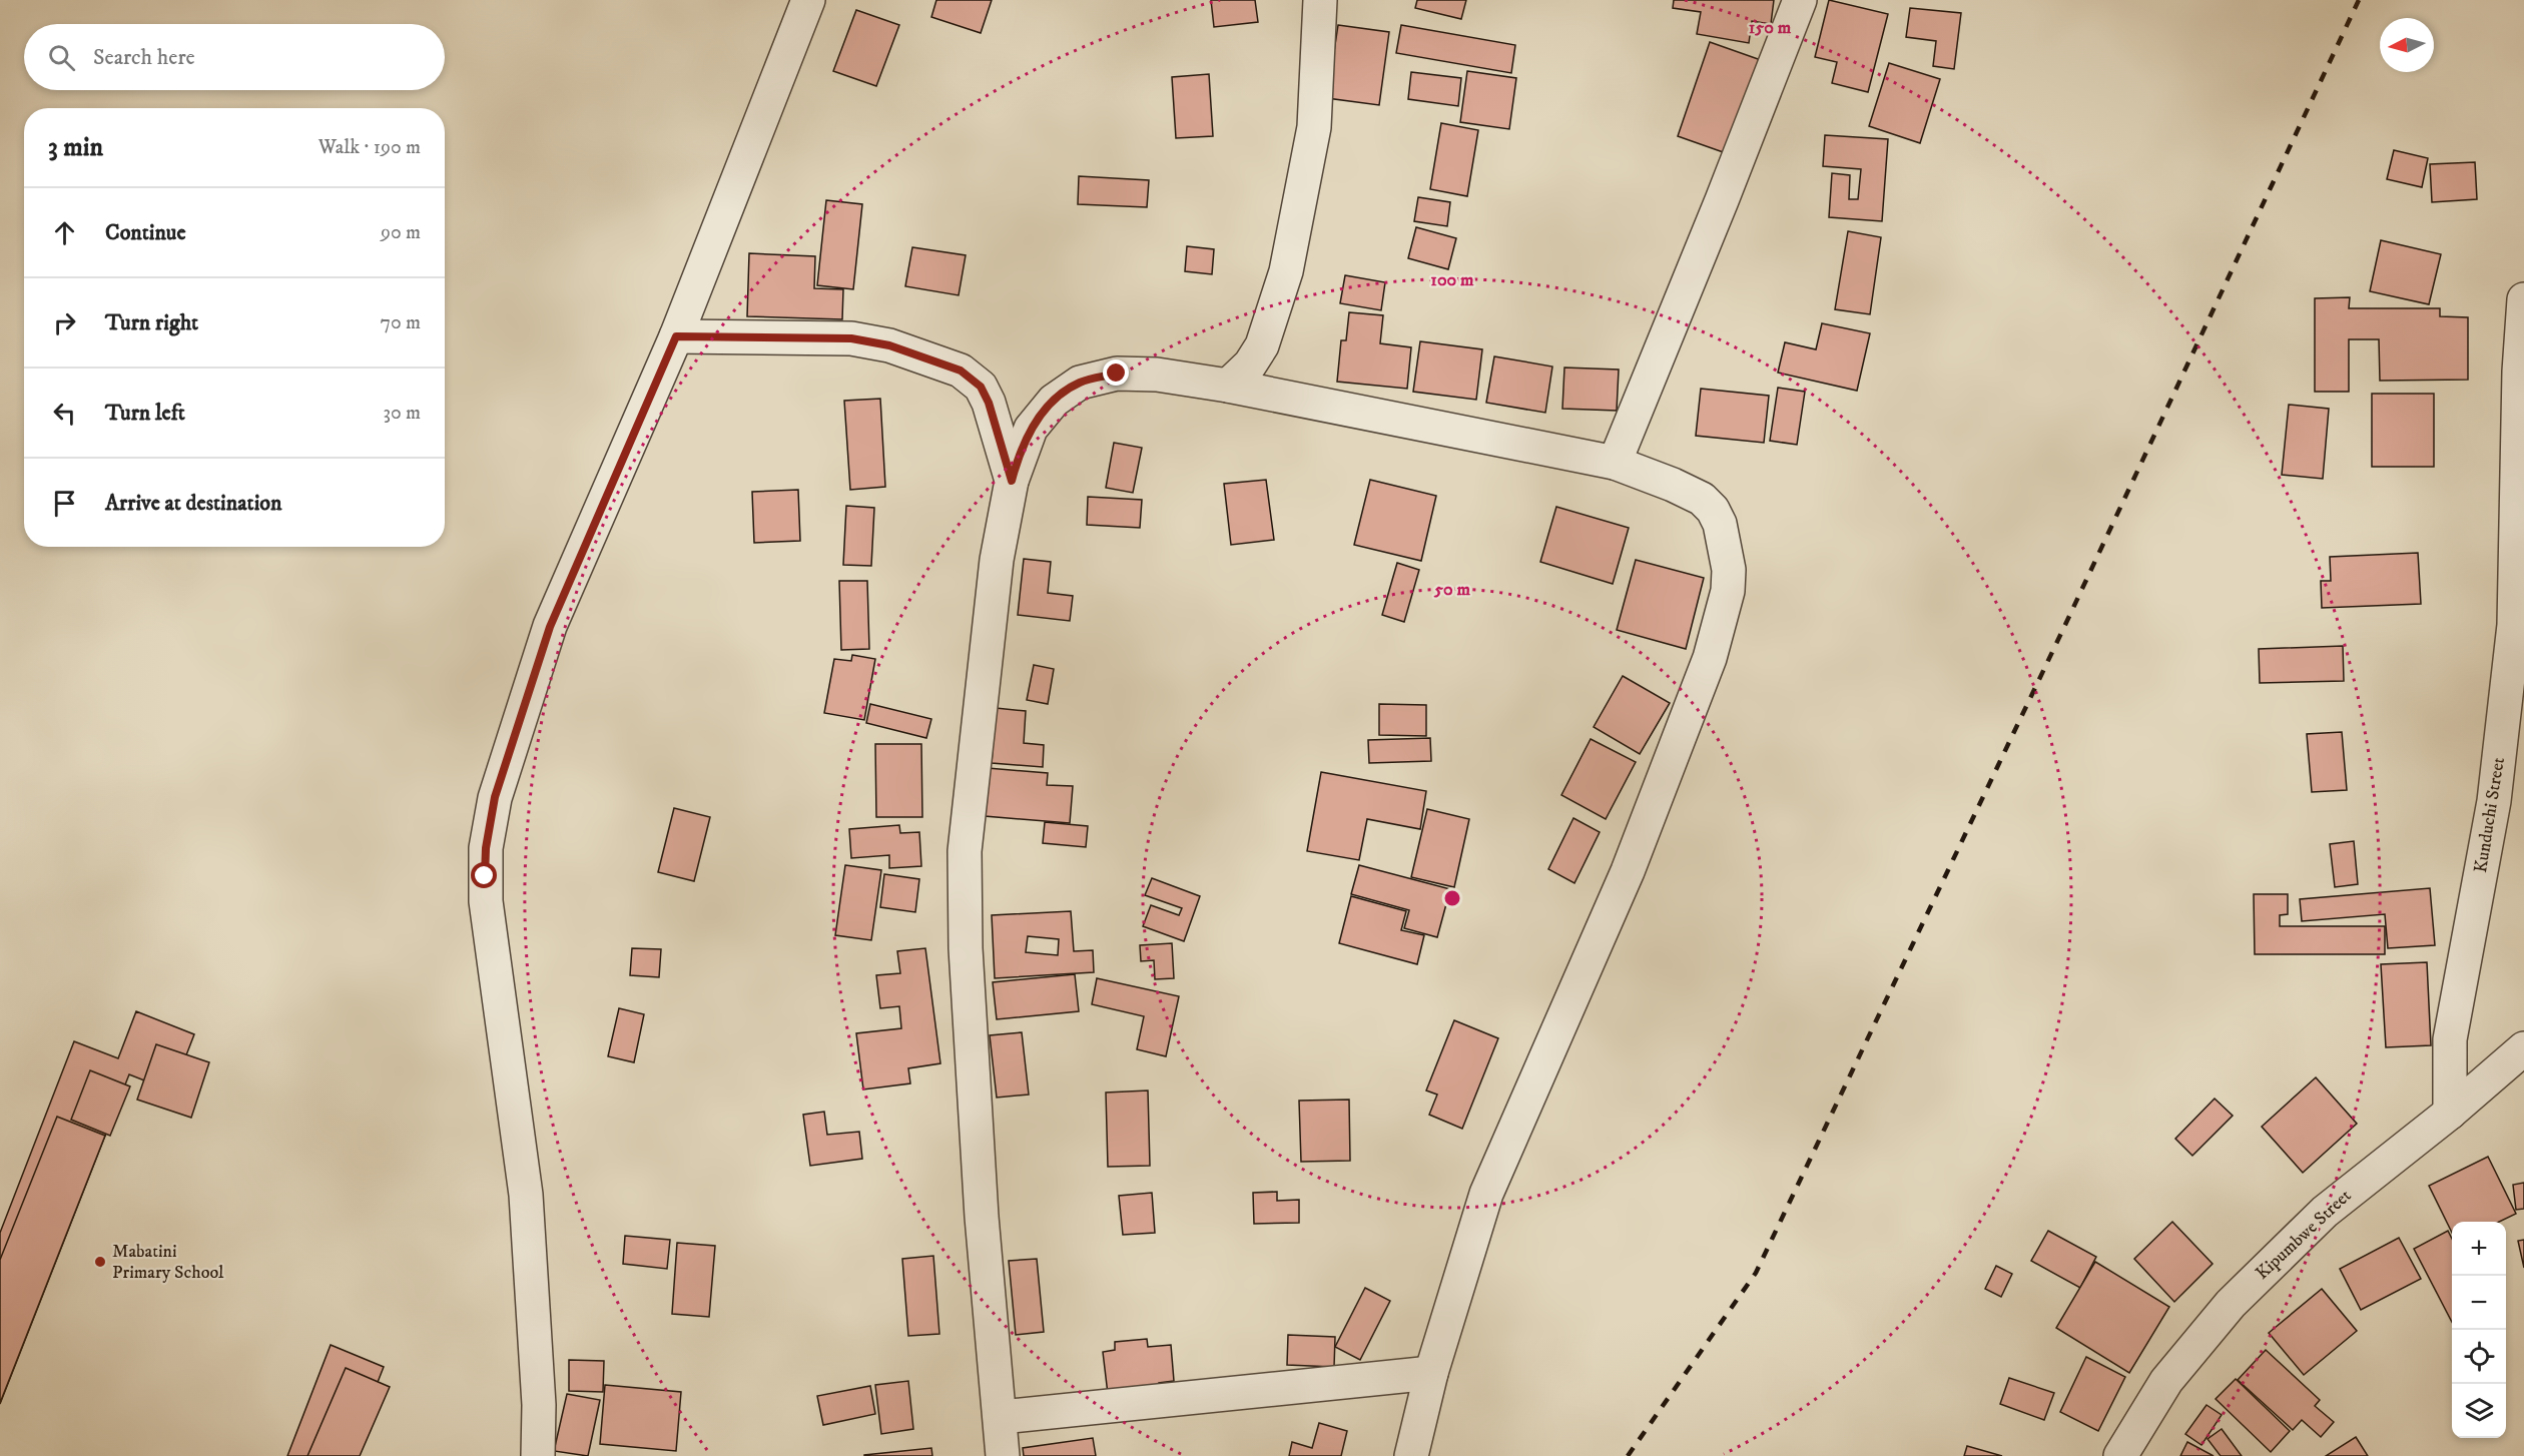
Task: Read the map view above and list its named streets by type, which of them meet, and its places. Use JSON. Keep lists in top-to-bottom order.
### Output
{
  "streets": {
    "street": ["Kunduchi Street", "Kipumbwe Street"]
  },
  "crossings": [
    ["Kunduchi Street", "Kipumbwe Street"]
  ],
  "places": ["Mabatini Primary School"],
  "north": "left",
  "page": {
    "search": "Search here",
    "heading": ["3 min", "Walk · 190 m"],
    "list": [
      ["Continue", "90 m"],
      ["Turn right", "70 m"],
      ["Turn left", "30 m"],
      "Arrive at destination"
    ],
    "map_buttons": ["+", "−"]
  },
  "rings": ["150 m", "100 m", "50 m"]
}
